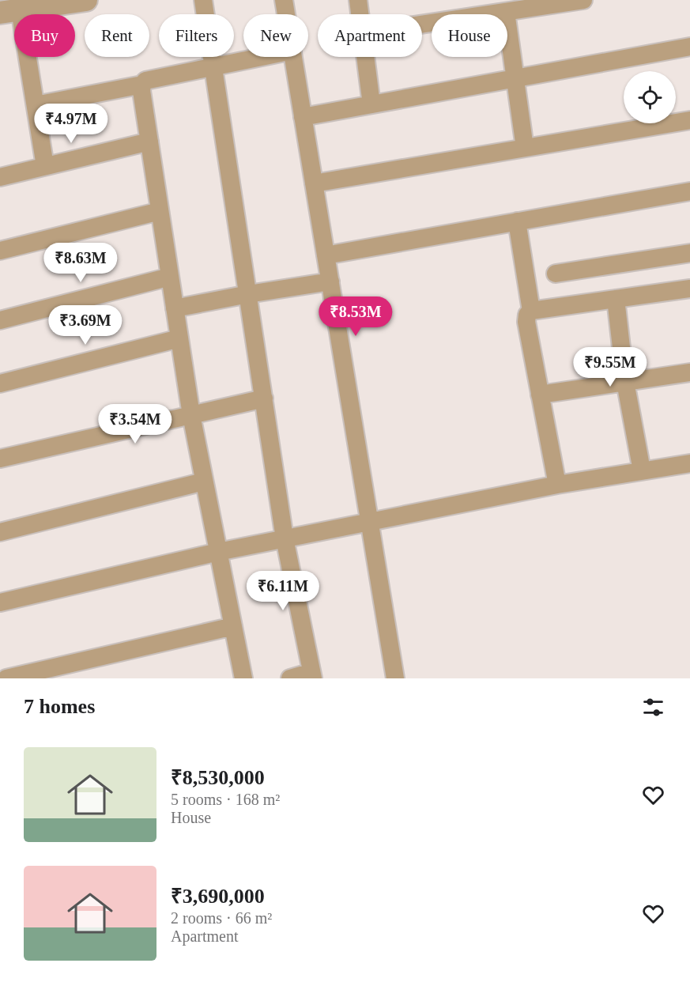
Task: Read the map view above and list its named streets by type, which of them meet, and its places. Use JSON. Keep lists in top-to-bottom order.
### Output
{
  "page": {
    "chip": [
      "Buy",
      "Rent",
      "Filters",
      "New",
      "Apartment",
      "House"
    ],
    "price": [
      "₹4.97M",
      "₹8.63M",
      "₹8.53M",
      "₹3.69M",
      "₹9.55M",
      "₹3.54M",
      "₹6.11M"
    ],
    "heading": "7 homes",
    "list": [
      {
        "name": "₹8,530,000",
        "note": "5 rooms · 168 m² · House"
      },
      {
        "name": "₹3,690,000",
        "note": "2 rooms · 66 m² · Apartment"
      }
    ]
  }
}
